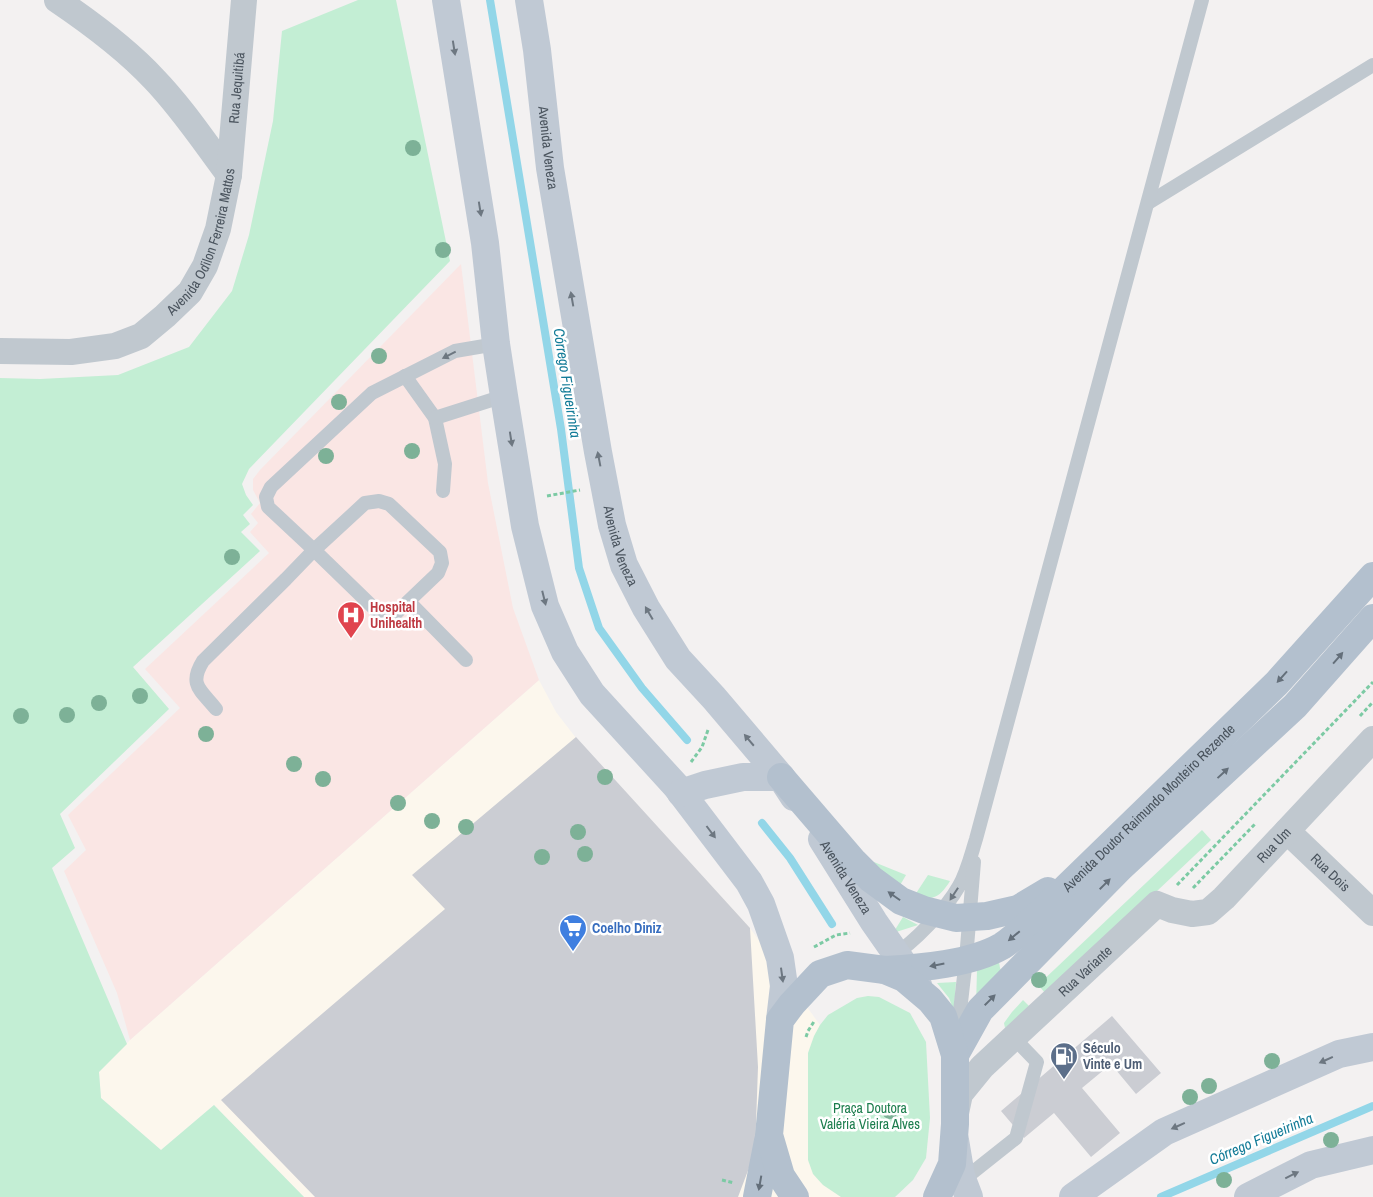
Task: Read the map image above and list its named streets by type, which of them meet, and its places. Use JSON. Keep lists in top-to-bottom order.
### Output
{
  "streets": {
    "main road": ["Avenida Veneza", "Avenida Doutor Raimundo Monteiro Rezende"],
    "street": [
      "Rua Jequitibá",
      "Avenida Odilon Ferreira Mattos",
      "Rua Um",
      "Rua Dois",
      "Rua Variante"
    ]
  },
  "crossings": [
    ["Rua Jequitibá", "Avenida Odilon Ferreira Mattos"],
    ["Avenida Veneza", "Avenida Doutor Raimundo Monteiro Rezende"],
    ["Avenida Doutor Raimundo Monteiro Rezende", "Rua Variante"],
    ["Rua Um", "Rua Dois"],
    ["Rua Um", "Rua Variante"]
  ],
  "water": ["Córrego Figueirinha"],
  "parks": ["Praça Doutora Valéria Vieira Alves"],
  "places": {
    "hospital": ["Hospital Unihealth"],
    "supermarket": ["Coelho Diniz"],
    "fuel station": ["Século Vinte e Um"]
  }
}
